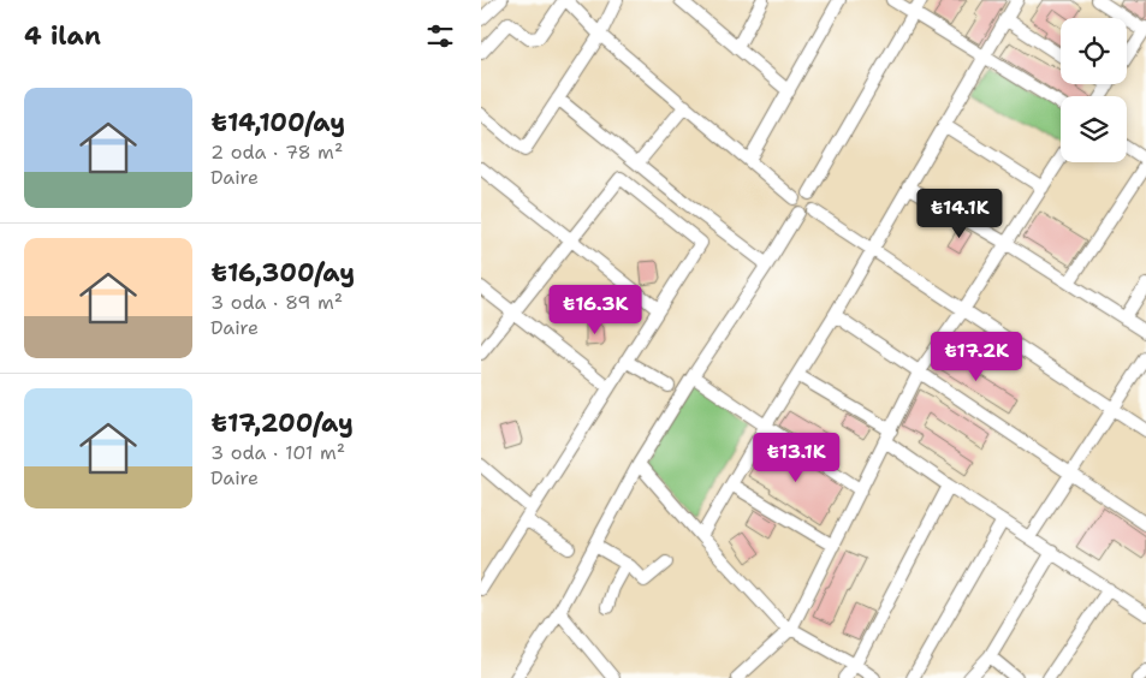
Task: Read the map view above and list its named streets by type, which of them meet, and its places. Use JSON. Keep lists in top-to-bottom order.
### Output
{
  "page": {
    "heading": "4 ilan",
    "list": [
      {
        "name": "₺14,100/ay",
        "note": "2 oda · 78 m² · Daire"
      },
      {
        "name": "₺16,300/ay",
        "note": "3 oda · 89 m² · Daire"
      },
      {
        "name": "₺17,200/ay",
        "note": "3 oda · 101 m² · Daire"
      }
    ],
    "price": [
      "₺14.1K",
      "₺16.3K",
      "₺17.2K",
      "₺13.1K"
    ]
  }
}
